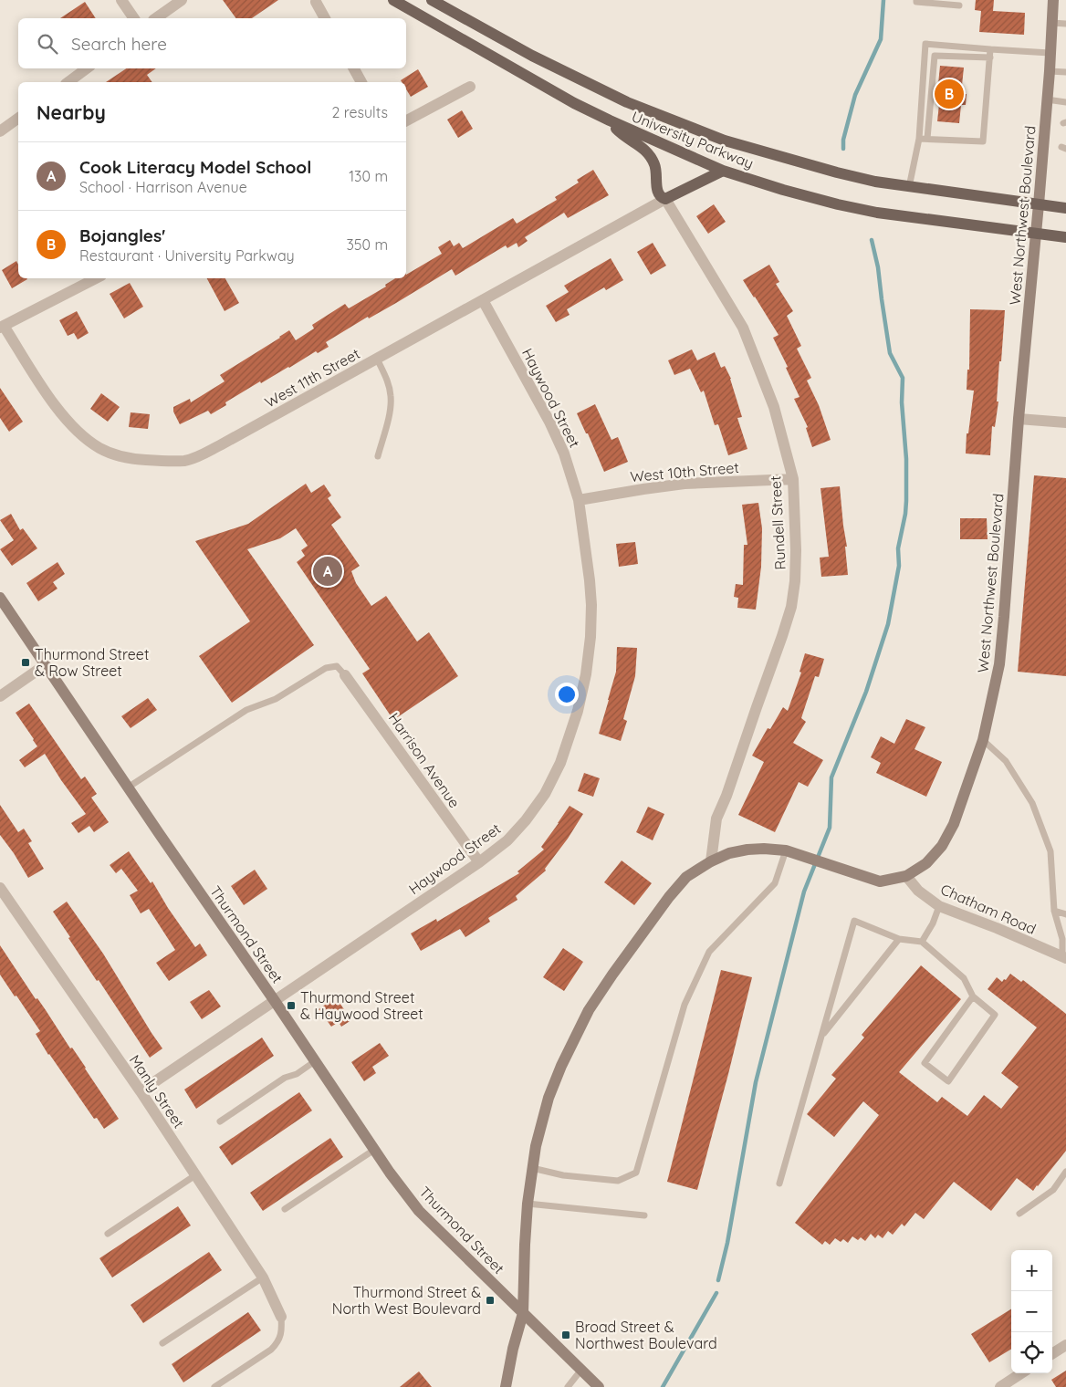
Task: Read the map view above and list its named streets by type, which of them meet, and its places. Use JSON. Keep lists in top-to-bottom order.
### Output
{
  "streets": {
    "main road": ["University Parkway", "West Northwest Boulevard", "Thurmond Street"],
    "street": [
      "West 11th Street",
      "Haywood Street",
      "West 10th Street",
      "Rundell Street",
      "Harrison Avenue",
      "Chatham Road",
      "Manly Street"
    ]
  },
  "crossings": [
    ["University Parkway", "West Northwest Boulevard"],
    ["West Northwest Boulevard", "Rundell Street"],
    ["West Northwest Boulevard", "Chatham Road"],
    ["West Northwest Boulevard", "Thurmond Street"],
    ["West 11th Street", "Haywood Street"],
    ["West 11th Street", "Rundell Street"],
    ["Haywood Street", "West 10th Street"],
    ["Haywood Street", "Harrison Avenue"],
    ["Haywood Street", "Thurmond Street"],
    ["Haywood Street", "Manly Street"],
    ["West 10th Street", "Rundell Street"]
  ],
  "places": {
    "transit": [
      "Thurmond Street & Row Street",
      "Thurmond Street & Haywood Street",
      "Thurmond Street & North West Boulevard",
      "Broad Street & Northwest Boulevard"
    ]
  },
  "page": {
    "search": "Search here",
    "pins": ["B", "A"],
    "heading": ["Nearby", "2 results"],
    "list": [
      {
        "mark": "A",
        "name": "Cook Literacy Model School",
        "note": "School · Harrison Avenue",
        "value": "130 m"
      },
      {
        "mark": "B",
        "name": "Bojangles'",
        "note": "Restaurant · University Parkway",
        "value": "350 m"
      }
    ],
    "map_buttons": ["+", "−"]
  }
}
